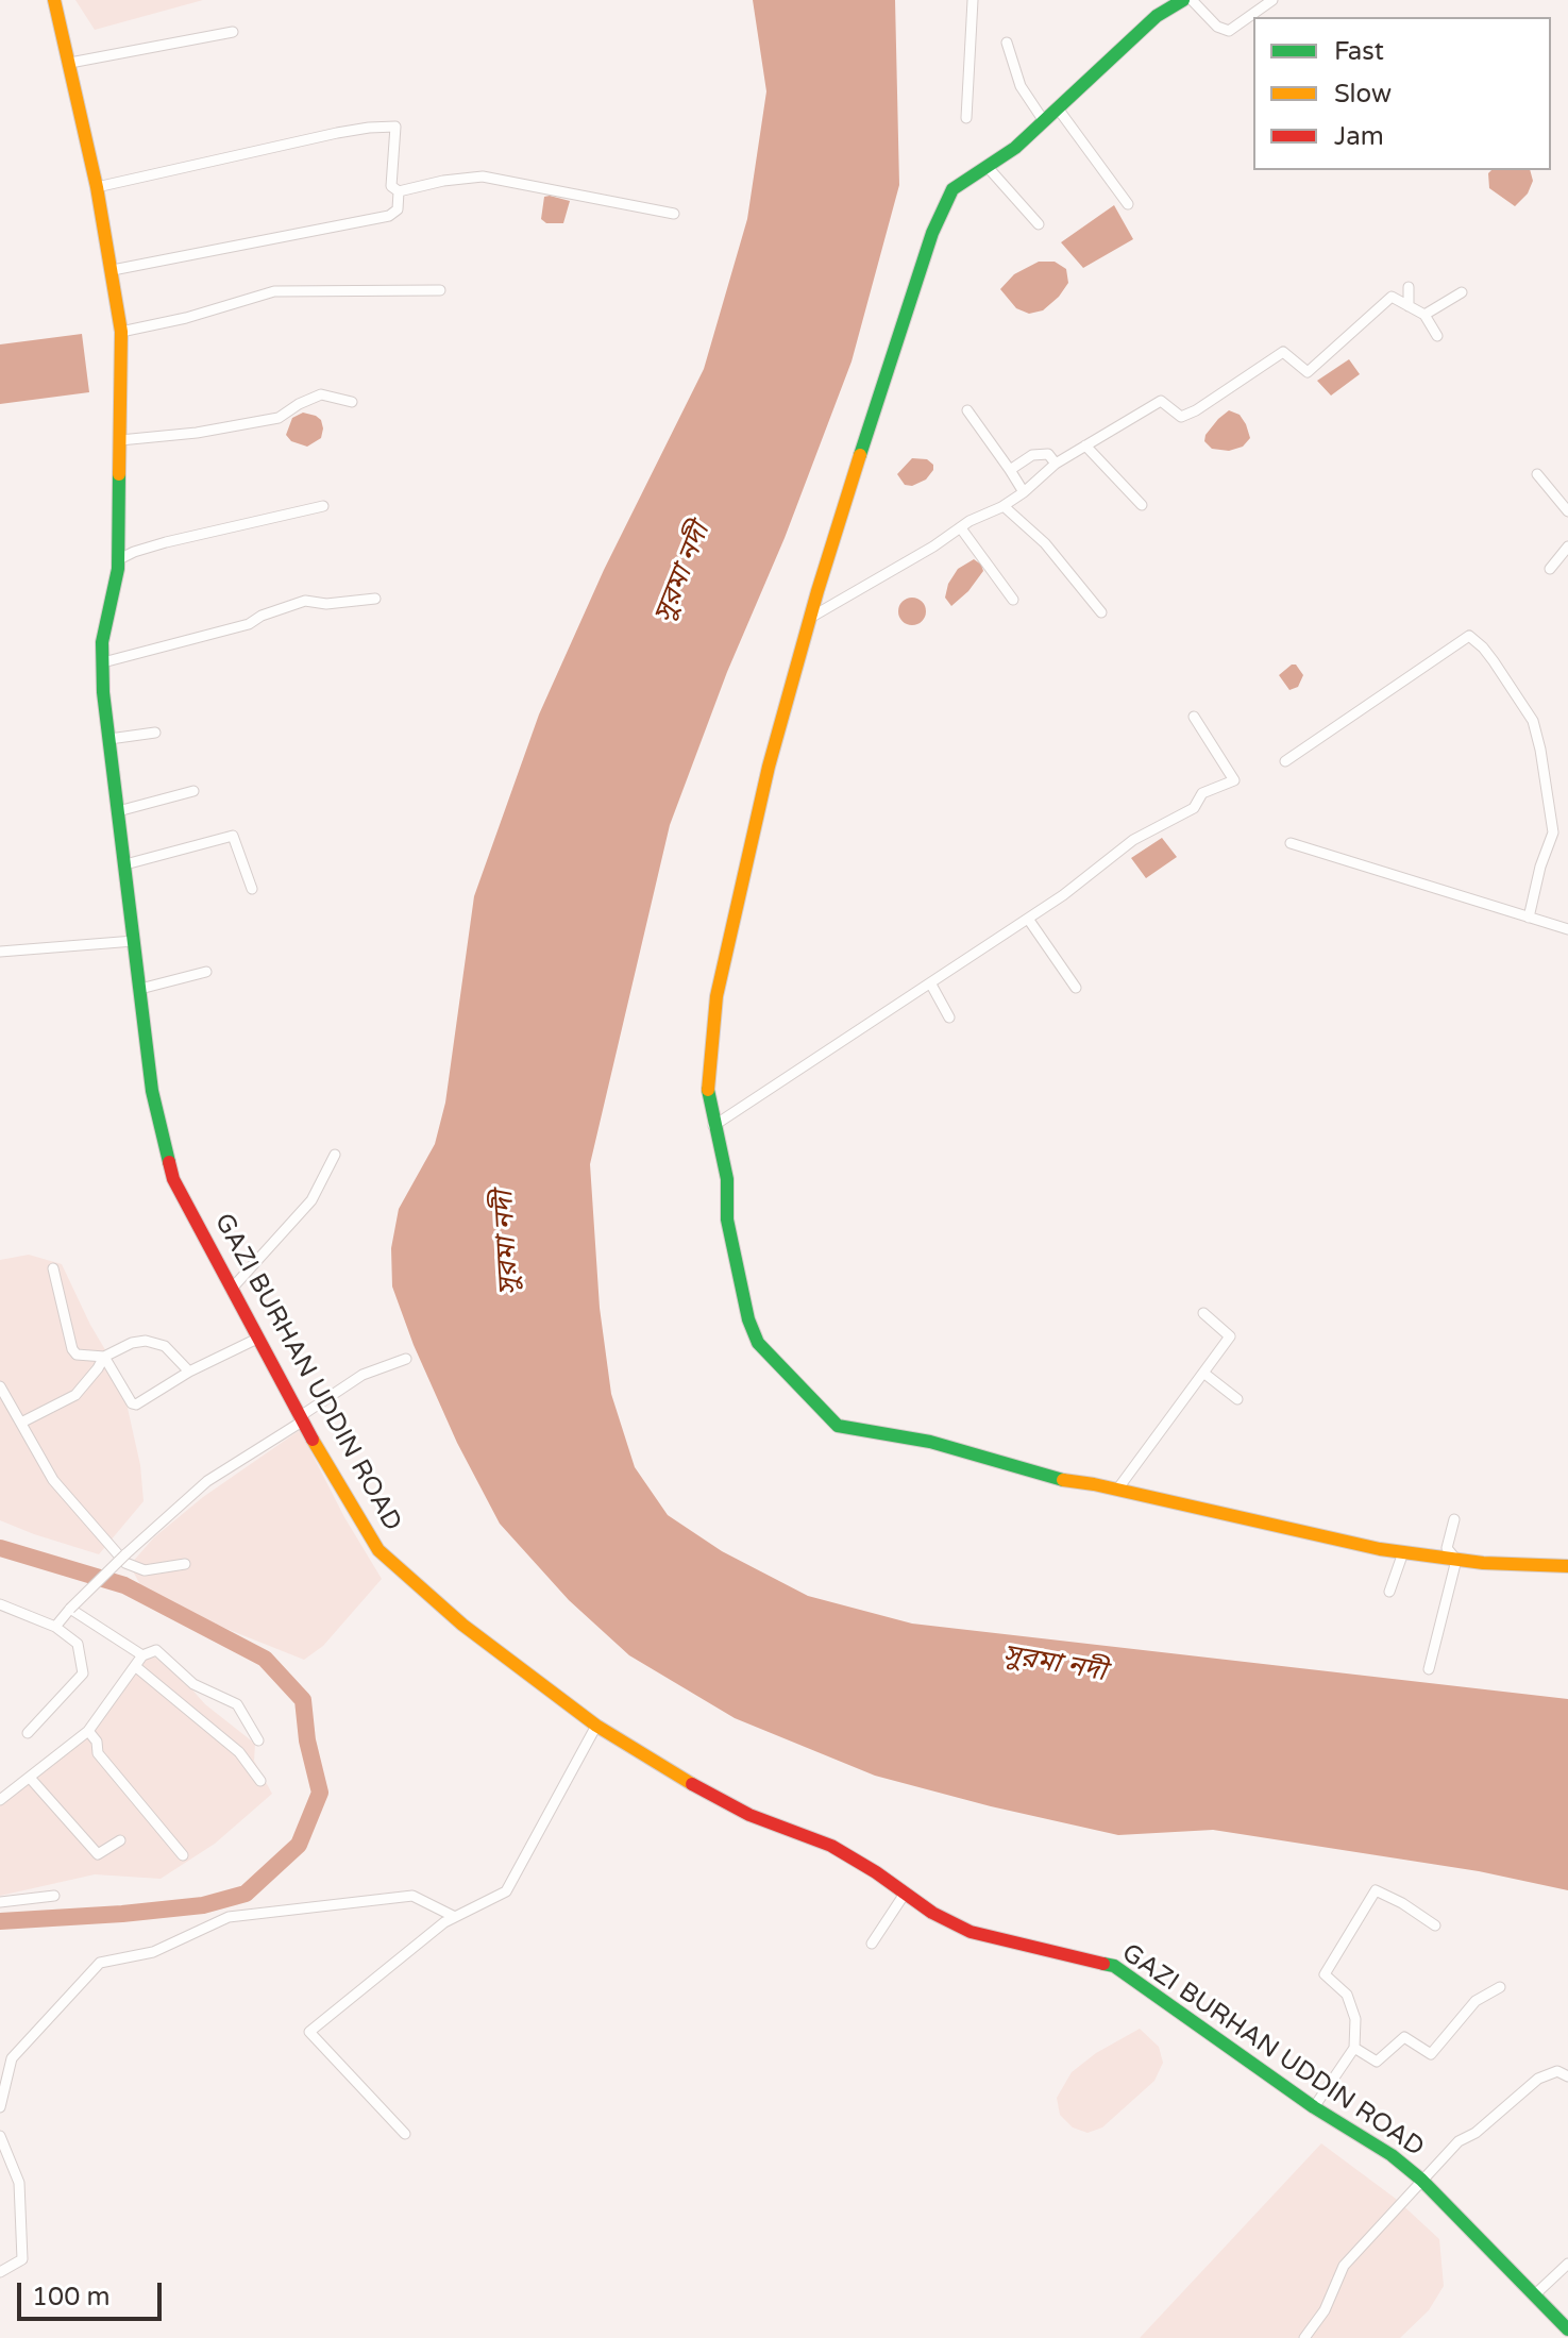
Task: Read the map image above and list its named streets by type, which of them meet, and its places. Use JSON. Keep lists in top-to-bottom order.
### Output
{
  "streets": {
    "street": ["GAZI BURHAN UDDIN ROAD"]
  },
  "water": ["সুরমা নদী"],
  "legend": ["Fast", "Slow", "Jam"],
  "scale_bar": "100 m"
}
